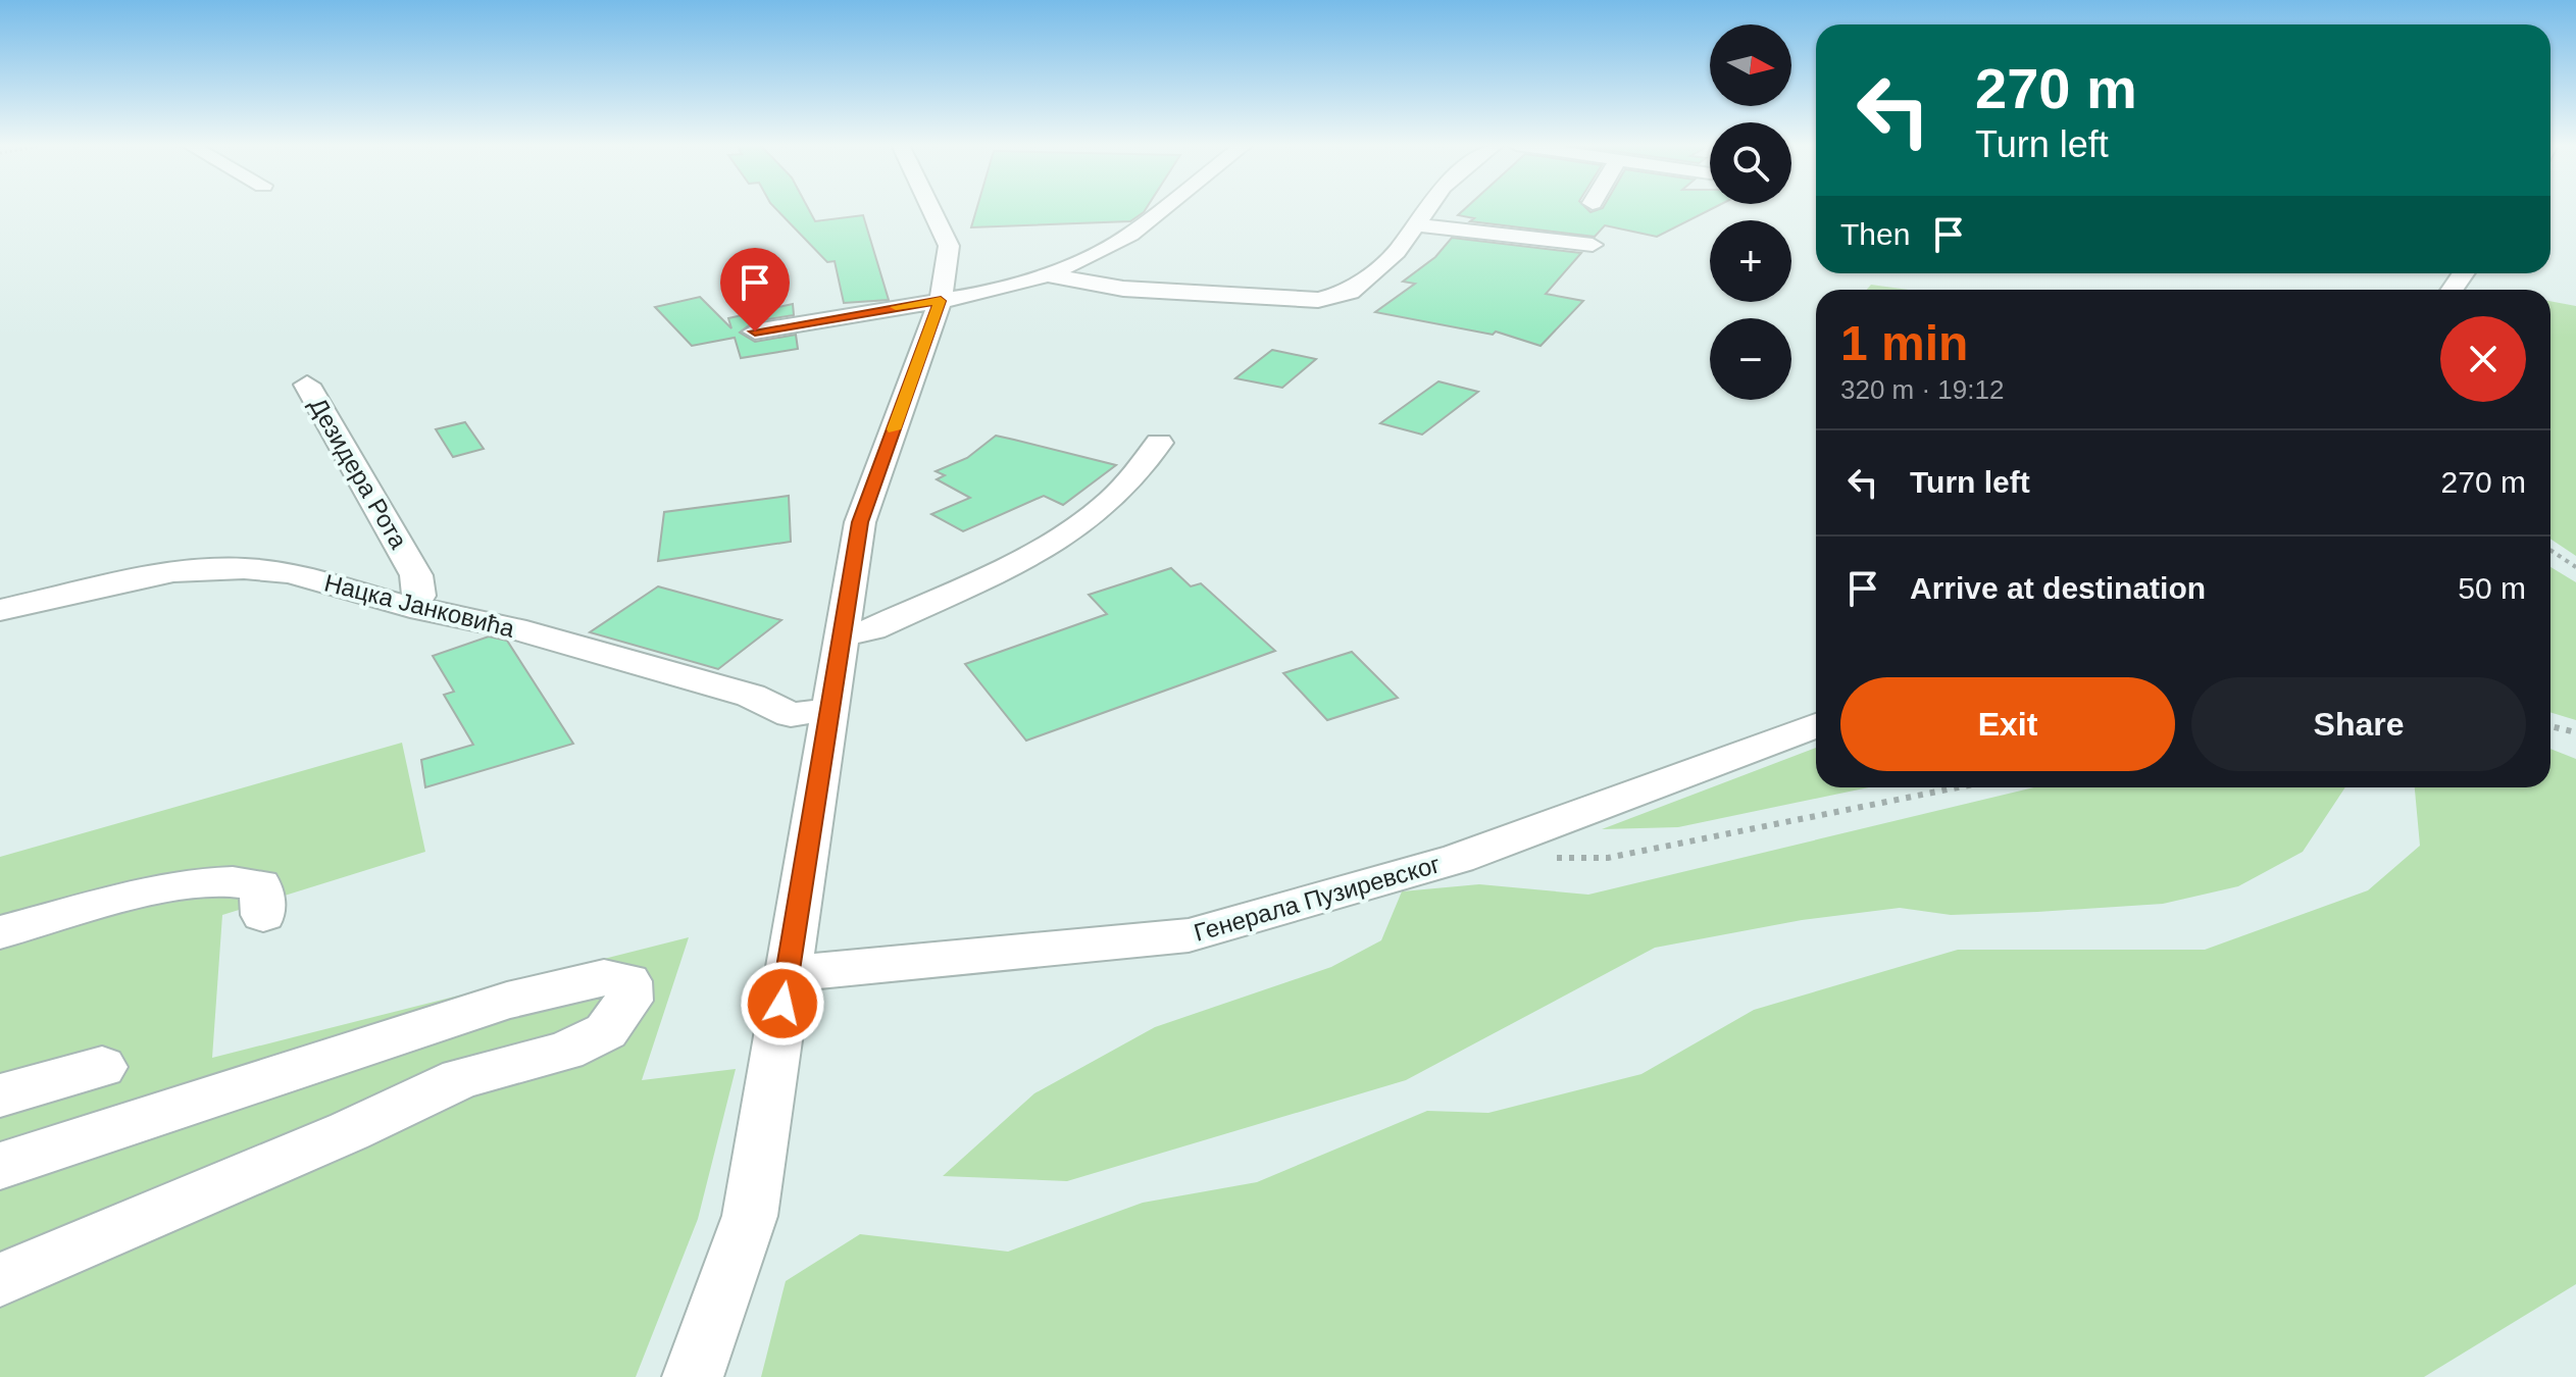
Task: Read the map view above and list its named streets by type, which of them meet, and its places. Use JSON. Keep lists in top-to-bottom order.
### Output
{
  "streets": {
    "street": ["Дезидера Рота", "Нацка Јанковића", "Генерала Пузиревског"]
  },
  "crossings": [
    ["Дезидера Рота", "Нацка Јанковића"]
  ],
  "north": "right",
  "page": {
    "map_buttons": ["+", "−"],
    "turn": ["270 m", "Turn left"],
    "then": "Then",
    "heading": ["1 min", "320 m · 19:12"],
    "list": [
      {
        "name": "Turn left",
        "value": "270 m"
      },
      {
        "name": "Arrive at destination",
        "value": "50 m"
      }
    ],
    "buttons": ["Exit", "Share"]
  }
}
